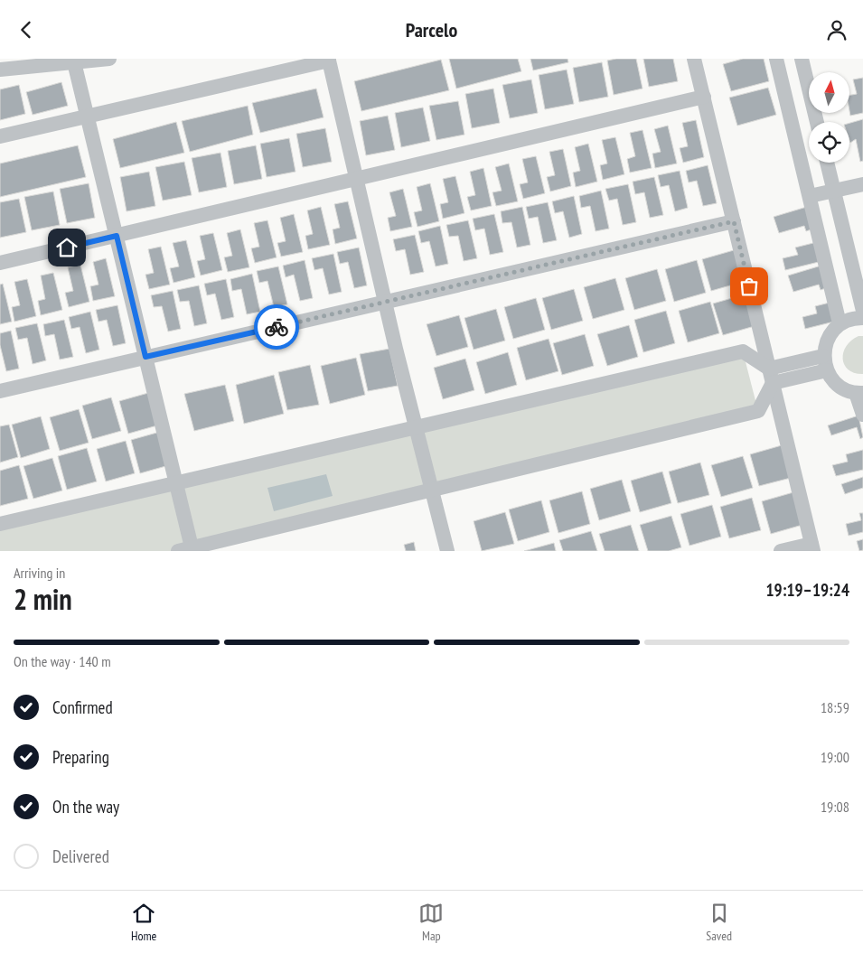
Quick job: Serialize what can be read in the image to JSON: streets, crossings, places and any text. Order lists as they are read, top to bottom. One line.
{"north":"top","page":{"header":"Parcelo","heading":["2 min","Arriving in","19:19–19:24"],"bar":"On the way · 140 m","list":[["Confirmed","18:59"],["Preparing","19:00"],["On the way","19:08"],"Delivered"],"tabs":["Home","Map","Saved"]}}
